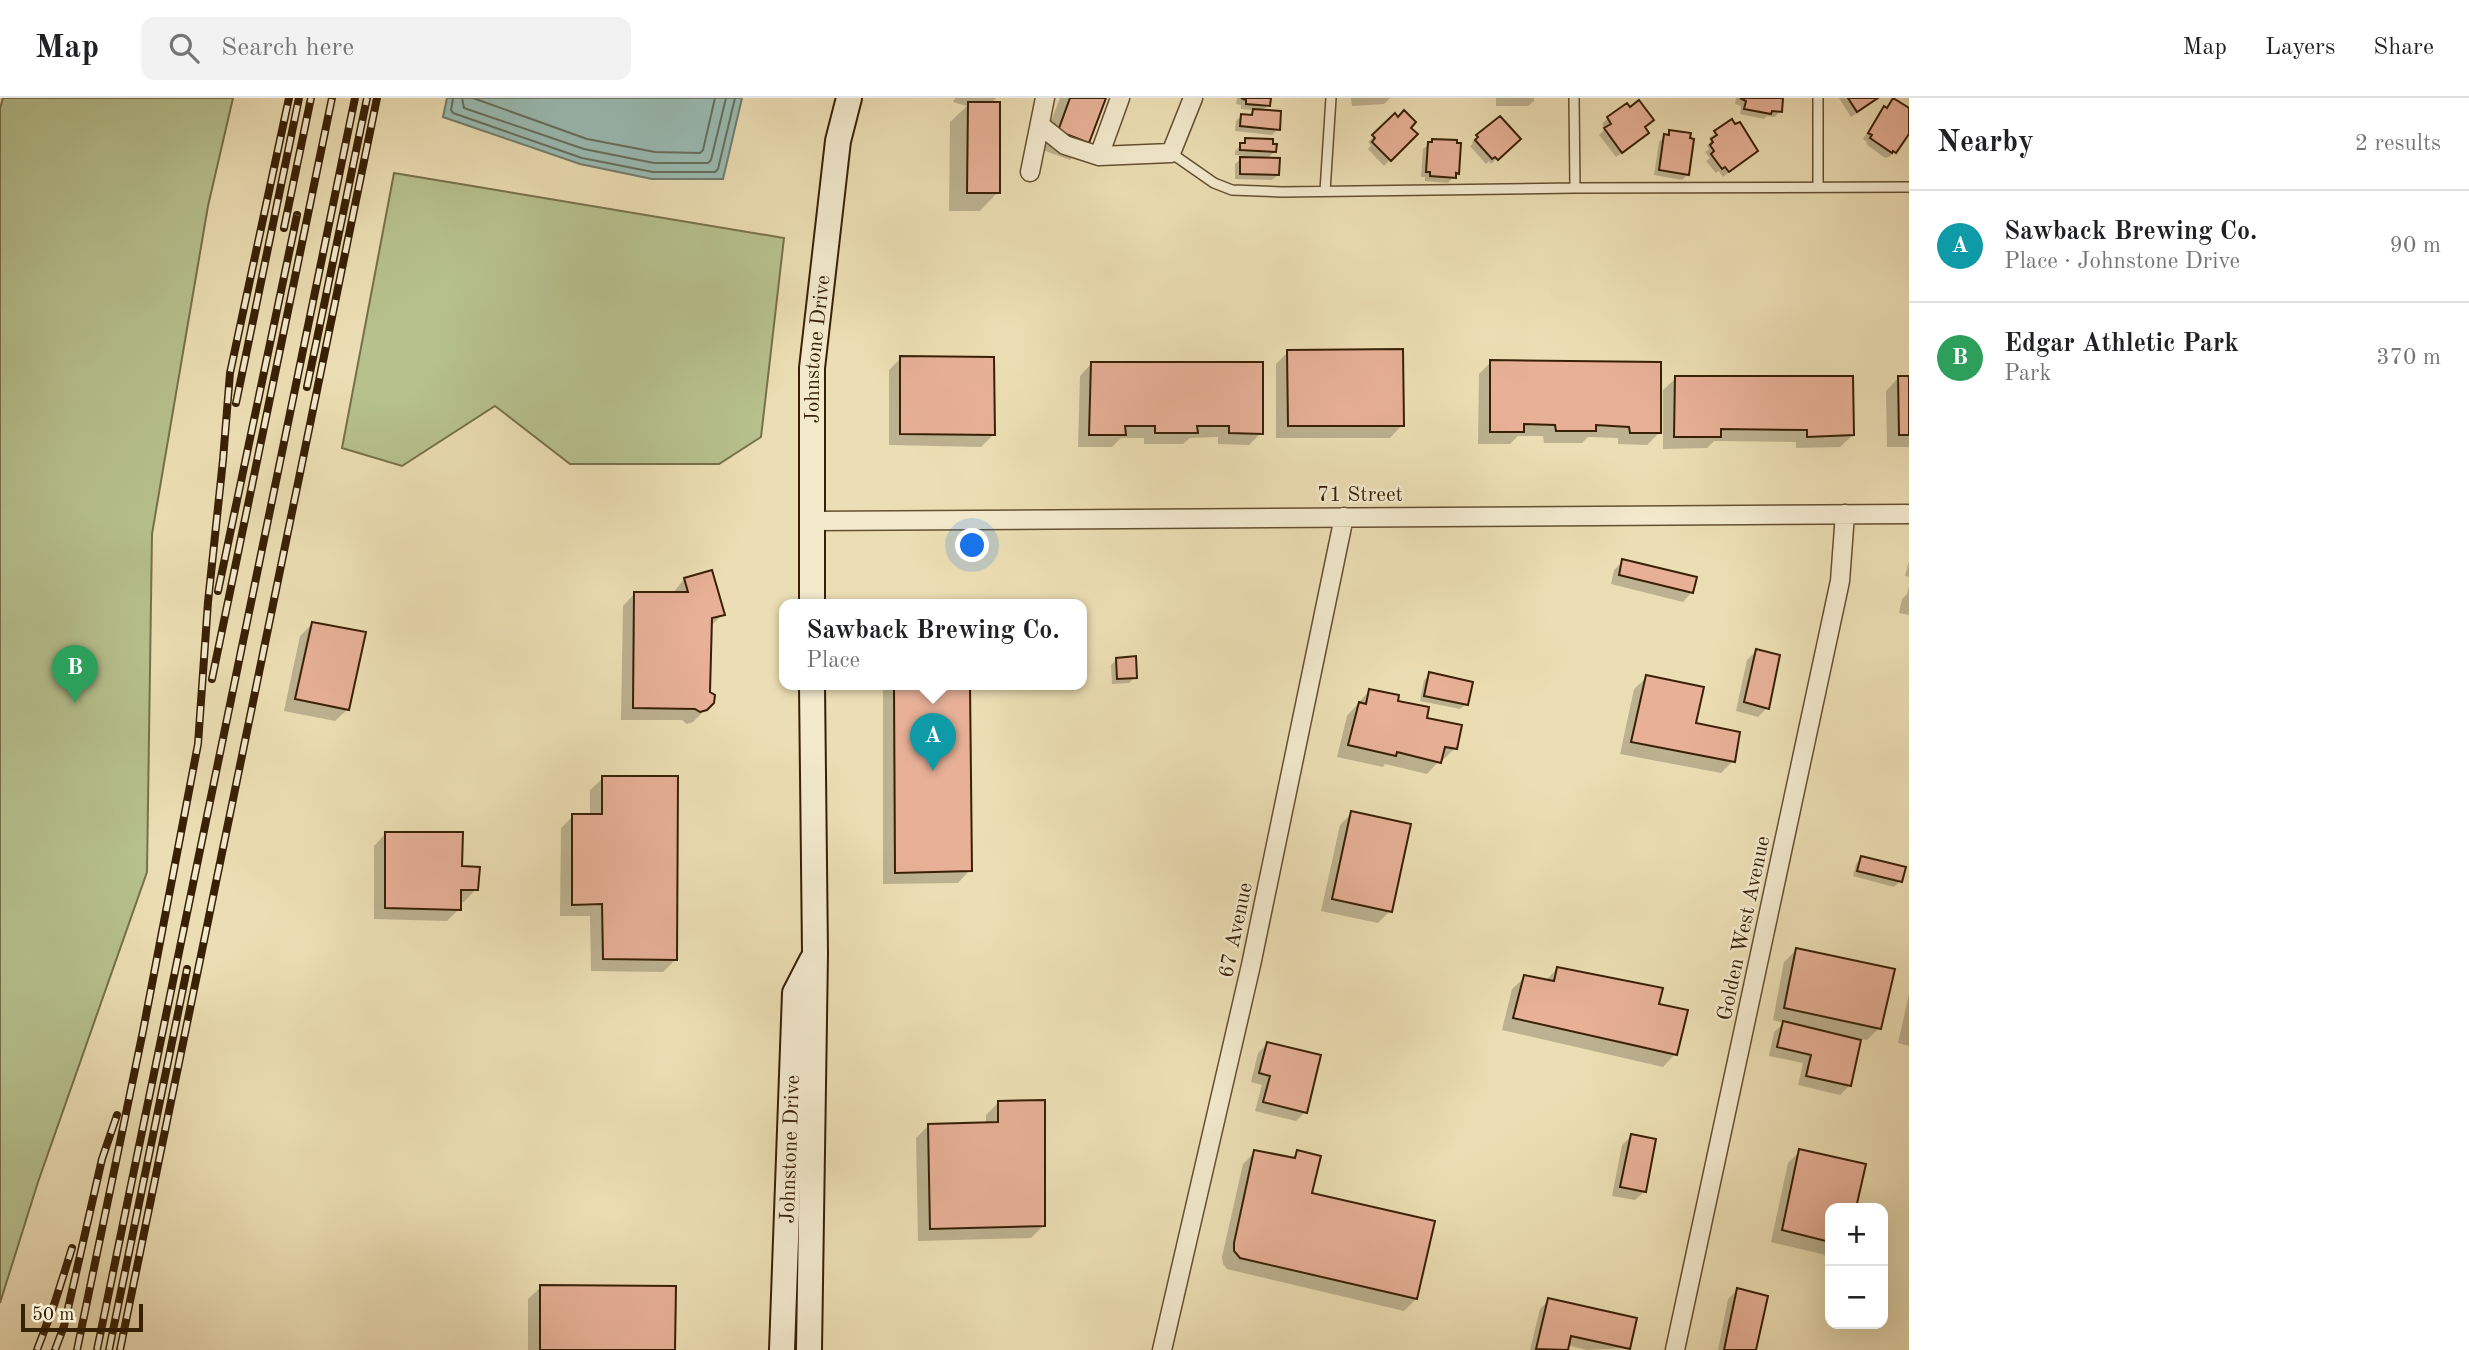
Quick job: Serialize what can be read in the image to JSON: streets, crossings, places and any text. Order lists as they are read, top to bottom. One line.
{"streets":{"main road":["Johnstone Drive"],"street":["71 Street","Golden West Avenue","67 Avenue"]},"crossings":[["Johnstone Drive","71 Street"],["71 Street","Golden West Avenue"],["71 Street","67 Avenue"]],"scale_bar":"50 m","page":{"header":"Map","search":"Search here","nav":["Map","Layers","Share"],"heading":["Nearby","2 results"],"list":[{"mark":"A","name":"Sawback Brewing Co.","note":"Place · Johnstone Drive","value":"90 m"},{"mark":"B","name":"Edgar Athletic Park","note":"Park","value":"370 m"}],"popup":["Sawback Brewing Co.","Place"],"pins":["B","A"],"map_buttons":["+","−"],"scale":"50 m"}}
